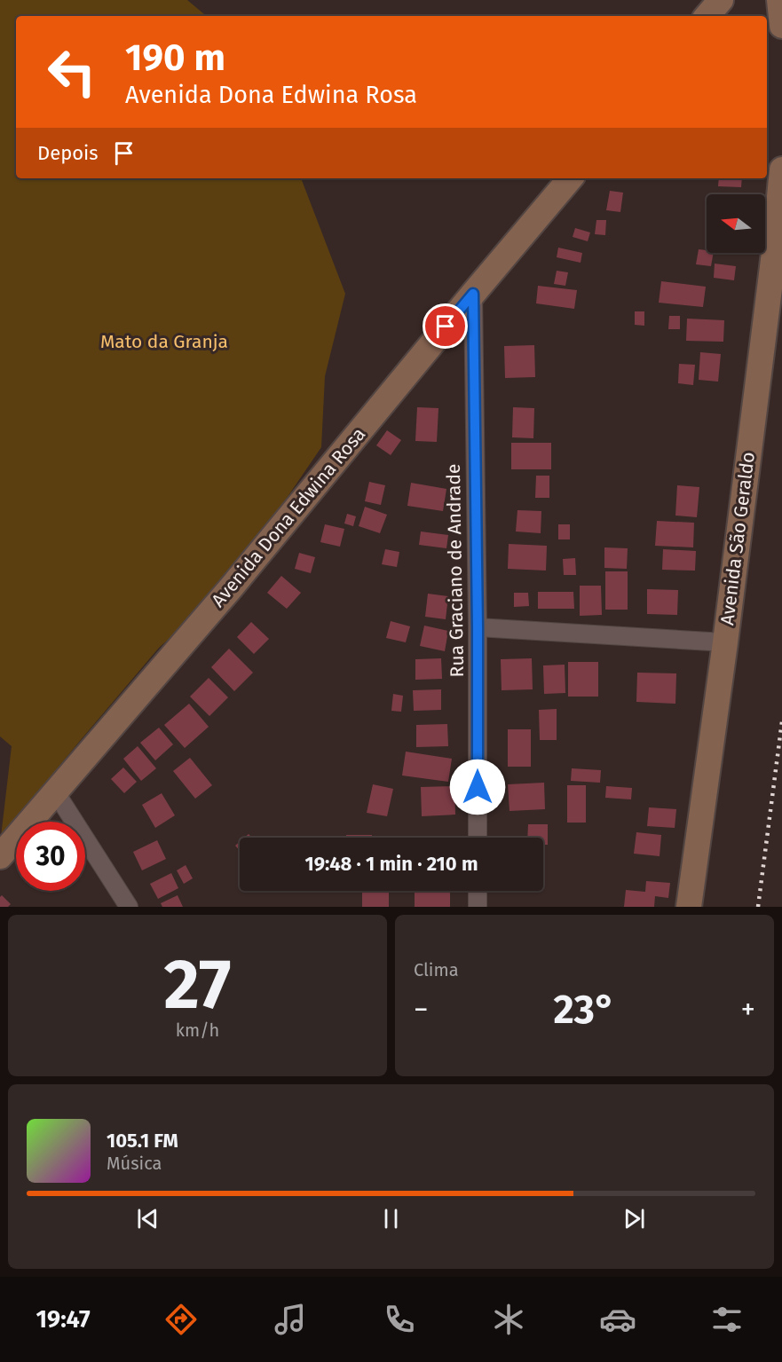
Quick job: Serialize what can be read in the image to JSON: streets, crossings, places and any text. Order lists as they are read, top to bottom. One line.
{"streets":{"street":["Avenida Dona Edwina Rosa","Avenida São Geraldo","Rua Graciano de Andrade"]},"crossings":[["Avenida Dona Edwina Rosa","Rua Graciano de Andrade"]],"parks":["Mato da Granja"],"north":"left","page":{"turn":["190 m","Avenida Dona Edwina Rosa"],"then":"Depois","limit":"30","trip":"19:48 · 1 min · 210 m","tile":[["27","km/h"],"Clima"],"heat":["−","23°","+"],"song":["105.1 FM","Música"],"tabs":"19:47"}}
